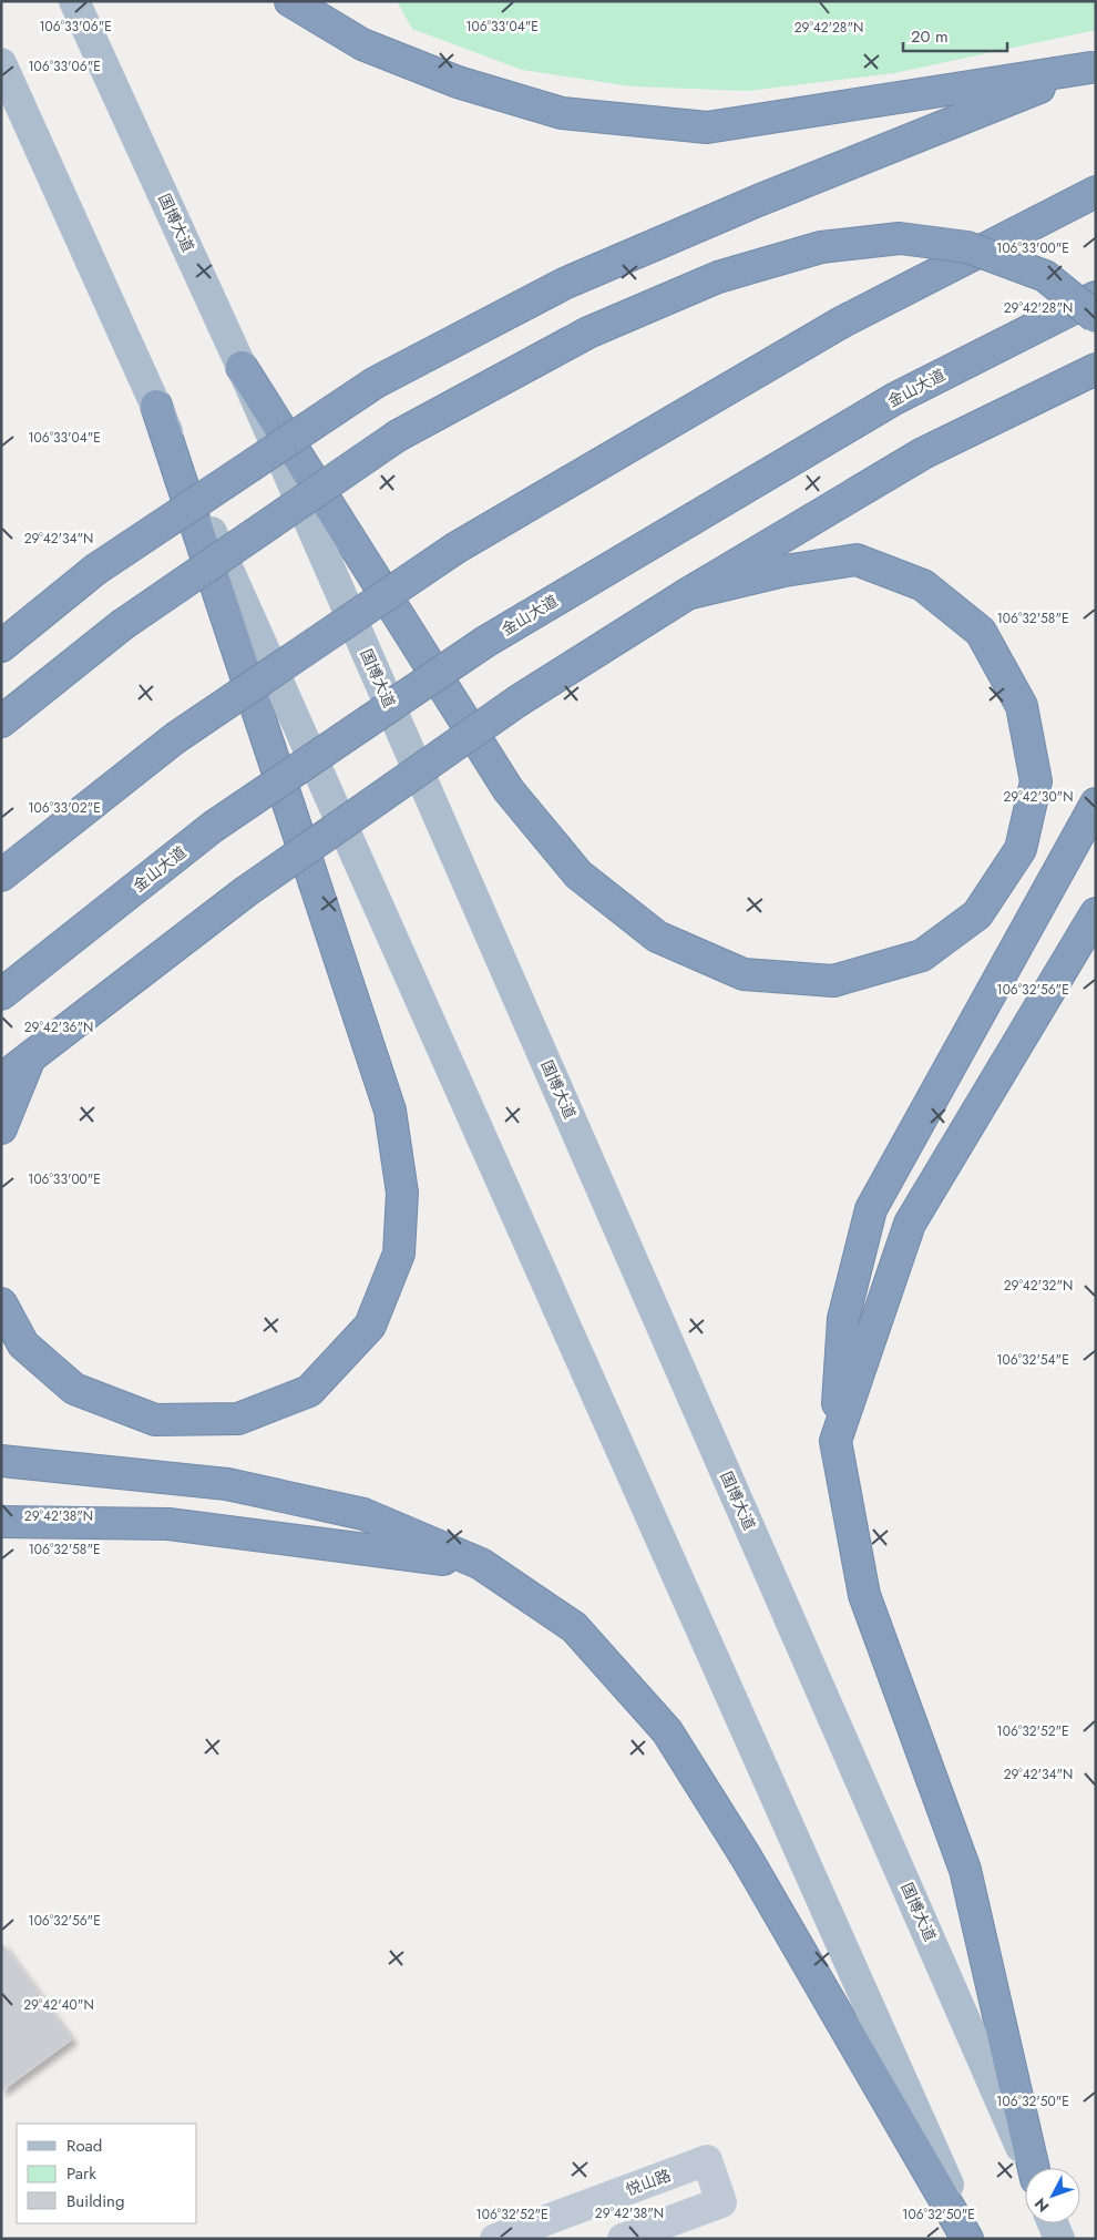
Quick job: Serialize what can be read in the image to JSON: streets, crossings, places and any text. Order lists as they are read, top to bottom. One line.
{"streets":{"highway":["金山大道"],"main road":["国博大道","悦山路"]},"legend":["Road","Park","Building"],"scale_bar":"20 m","north":"bottom left","coordinates":["106°33'06\"E","106°33'04\"E","29°42'28\"N","106°33'00\"E","29°42'34\"N","106°32'58\"E","29°42'30\"N","106°33'02\"E","106°32'56\"E","29°42'36\"N","29°42'32\"N","106°32'54\"E","29°42'38\"N","106°32'52\"E","29°42'40\"N","106°32'50\"E"]}
